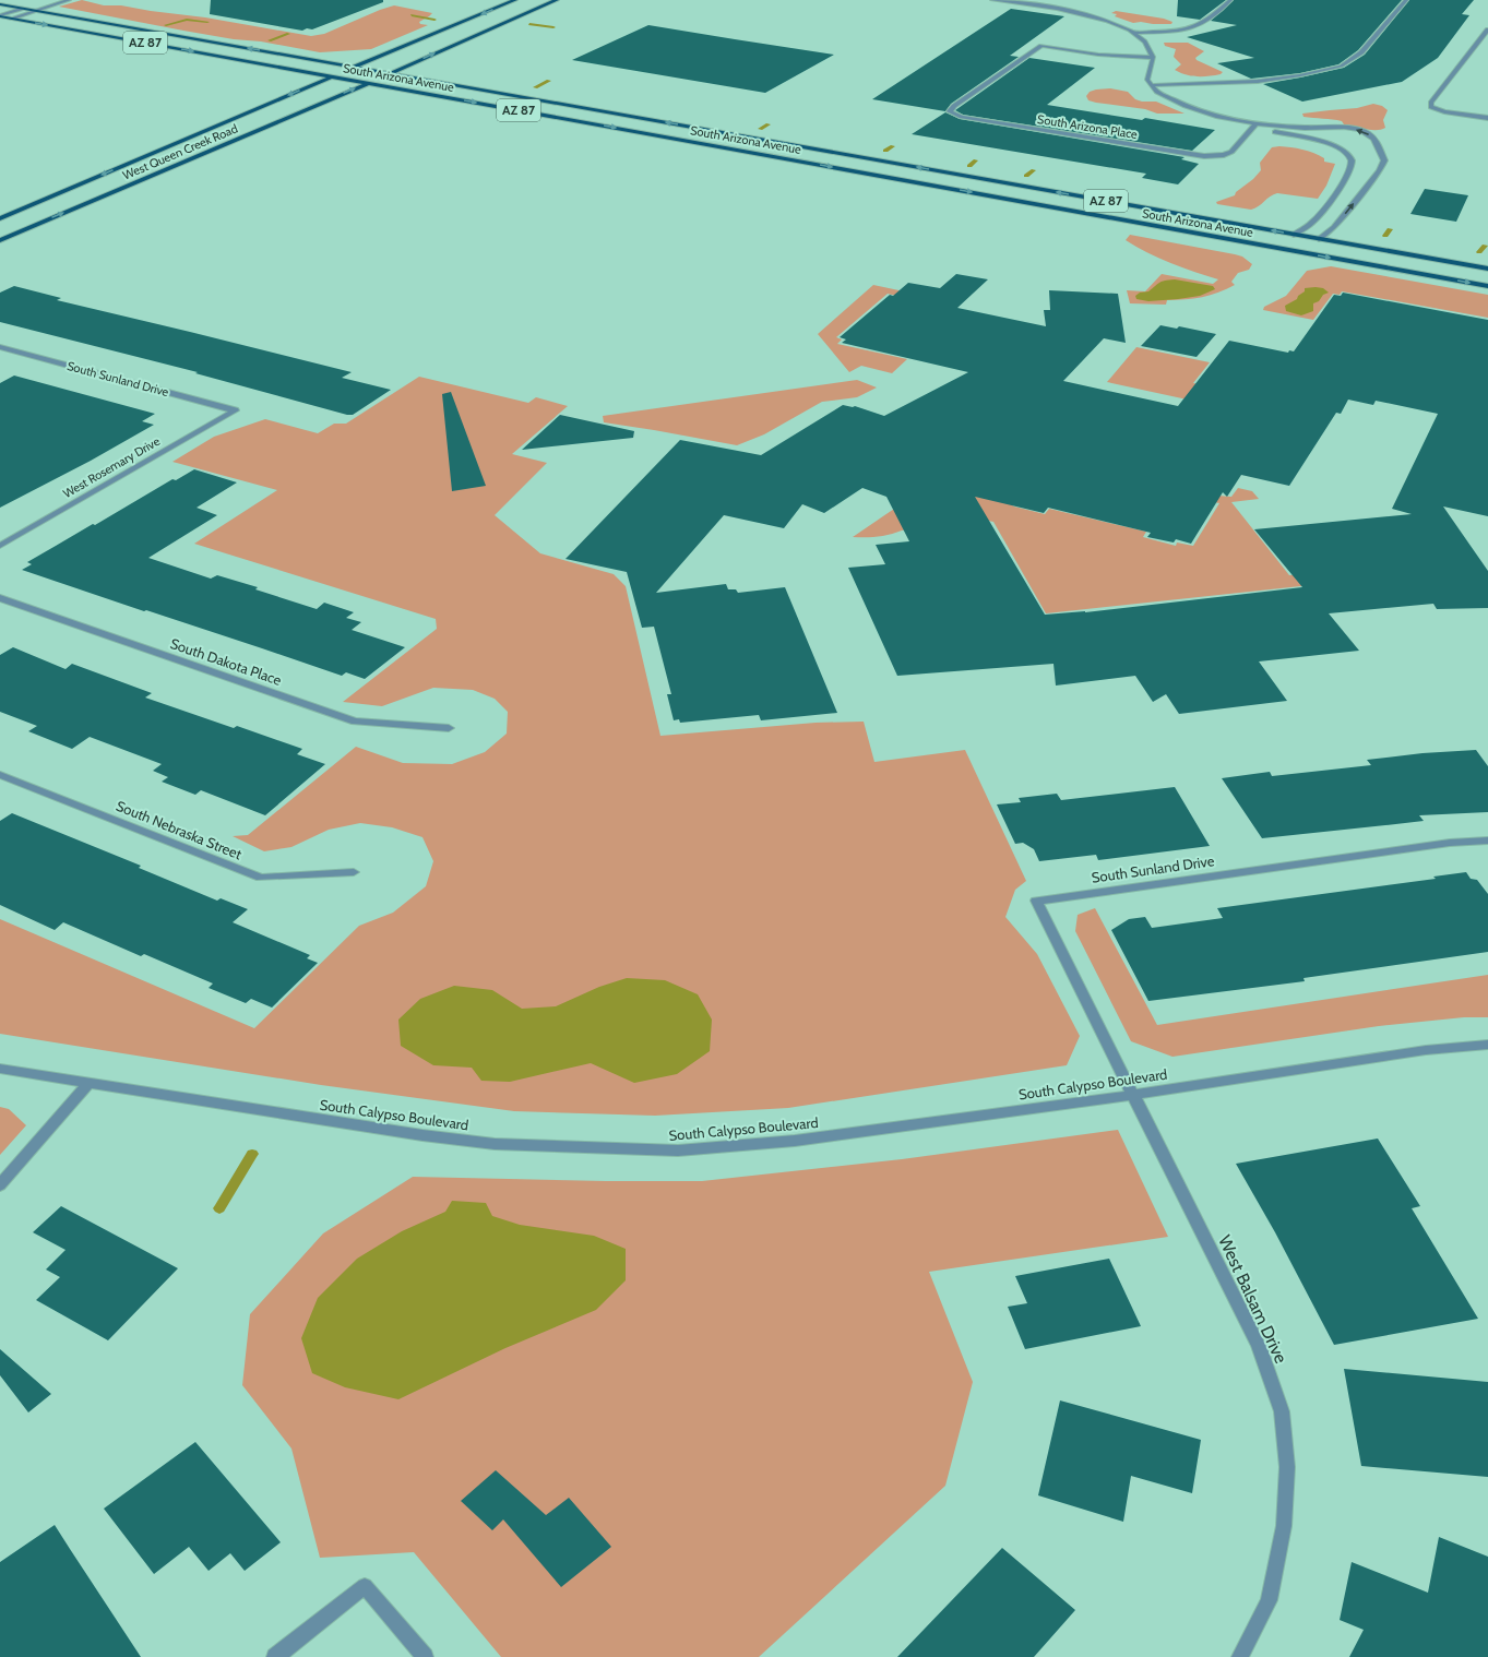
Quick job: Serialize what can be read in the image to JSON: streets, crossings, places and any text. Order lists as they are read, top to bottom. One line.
{"streets":{"main road":["AZ 87","South Arizona Avenue","West Queen Creek Road"],"street":["South Arizona Place","South Sunland Drive","West Rosemary Drive","South Dakota Place","South Nebraska Street","South Calypso Boulevard","West Balsam Drive"]},"crossings":[["South Arizona Avenue","West Queen Creek Road"],["South Sunland Drive","West Rosemary Drive"],["South Sunland Drive","South Calypso Boulevard"],["South Sunland Drive","West Balsam Drive"],["South Calypso Boulevard","West Balsam Drive"]]}
